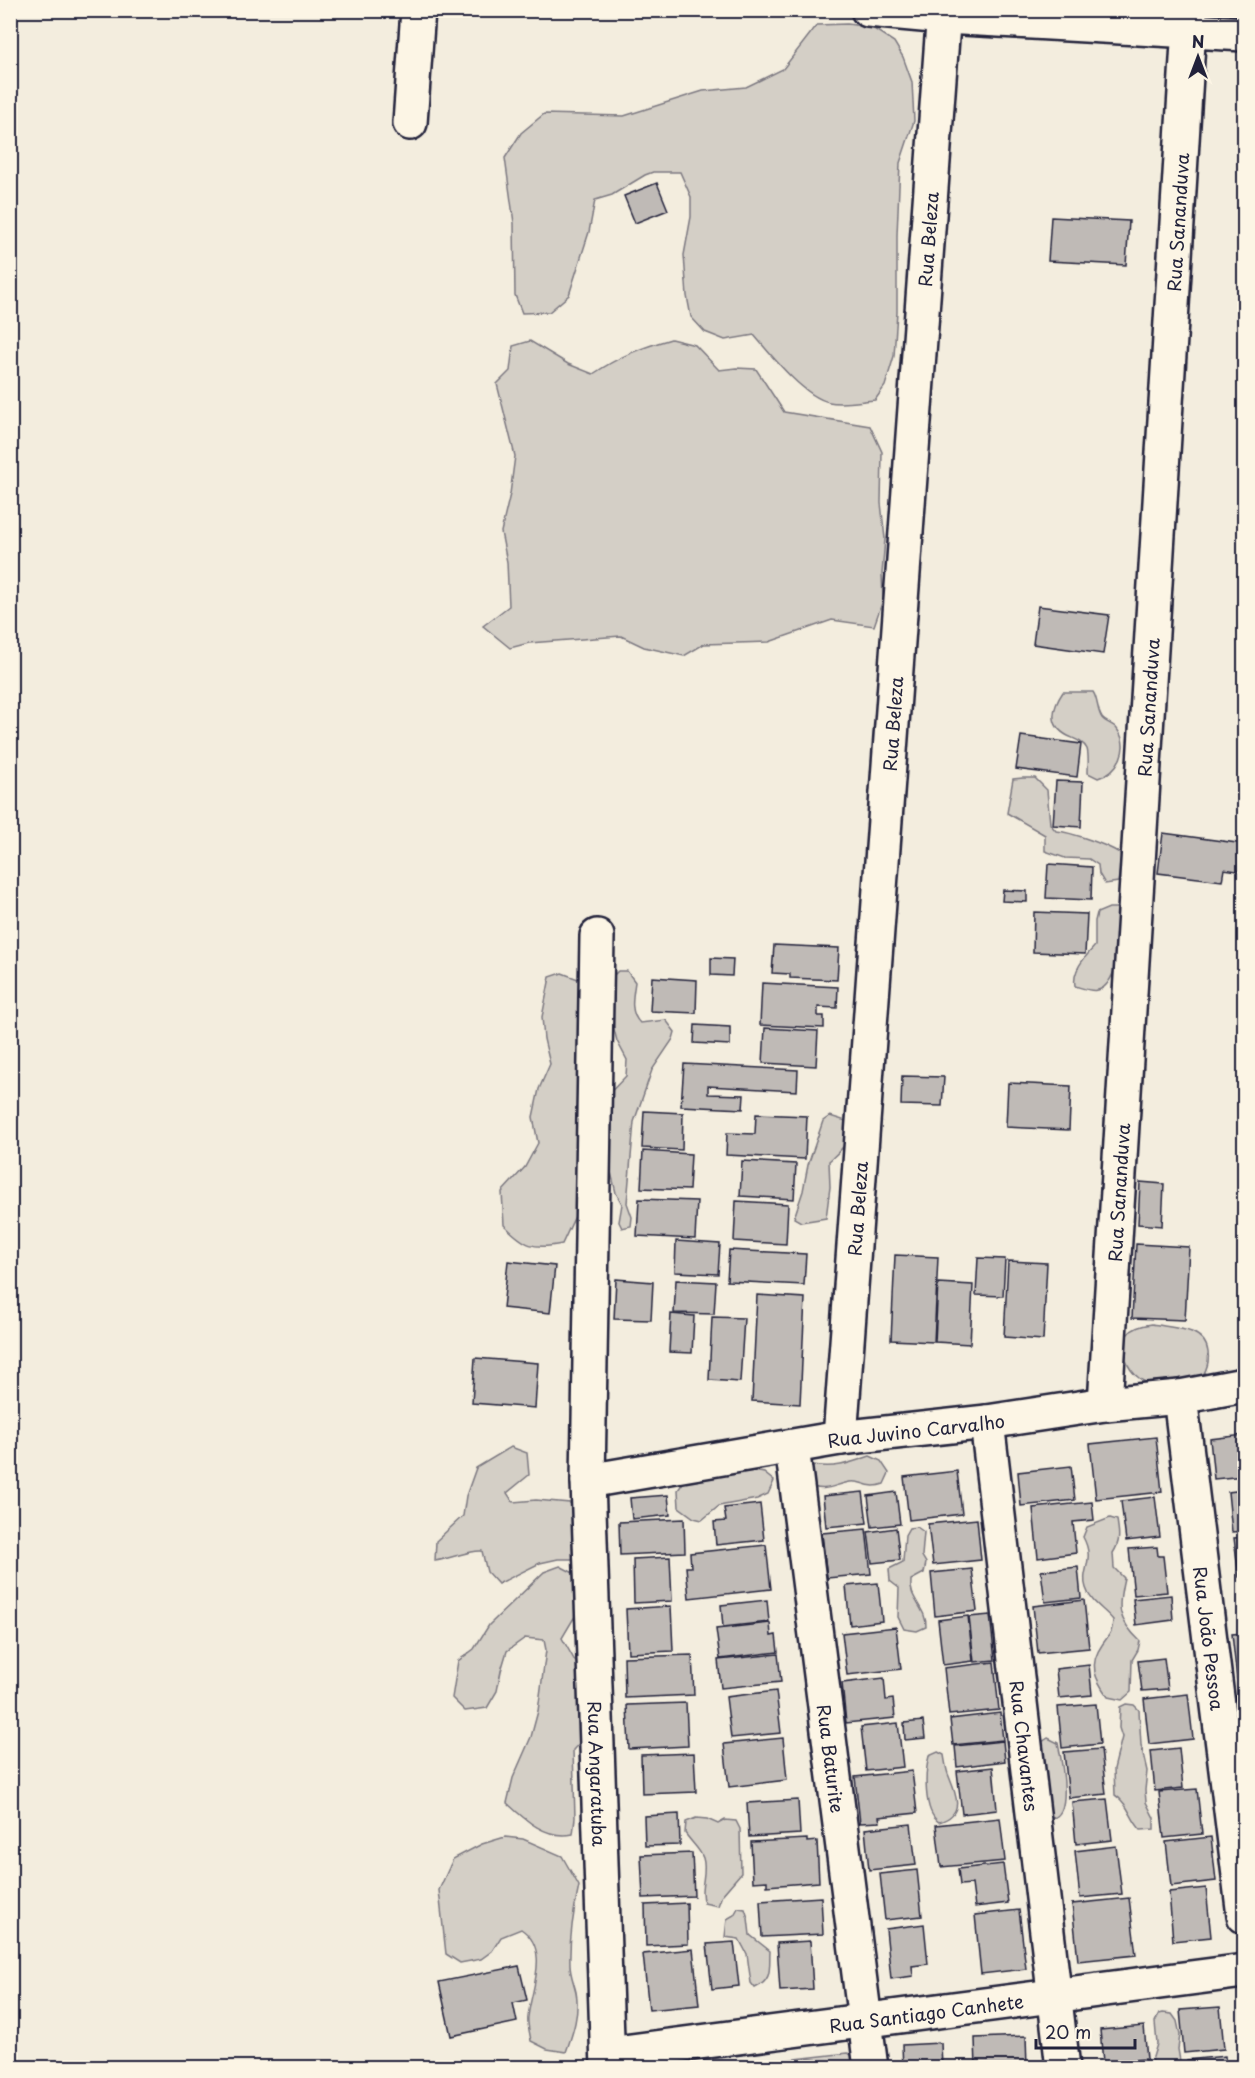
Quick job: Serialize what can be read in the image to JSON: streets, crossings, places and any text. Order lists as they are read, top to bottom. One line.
{"streets":{"street":["Rua Sananduva","Rua Beleza","Rua Juvino Carvalho","Rua João Pessoa","Rua Chavantes","Rua Baturite","Rua Angaratuba","Rua Santiago Canhete"]},"crossings":[["Rua Sananduva","Rua Juvino Carvalho"],["Rua Beleza","Rua Juvino Carvalho"],["Rua Juvino Carvalho","Rua João Pessoa"],["Rua Juvino Carvalho","Rua Chavantes"],["Rua Juvino Carvalho","Rua Baturite"],["Rua Juvino Carvalho","Rua Angaratuba"],["Rua Chavantes","Rua Santiago Canhete"],["Rua Baturite","Rua Santiago Canhete"],["Rua Angaratuba","Rua Santiago Canhete"]],"scale_bar":"20 m","north":"top"}
